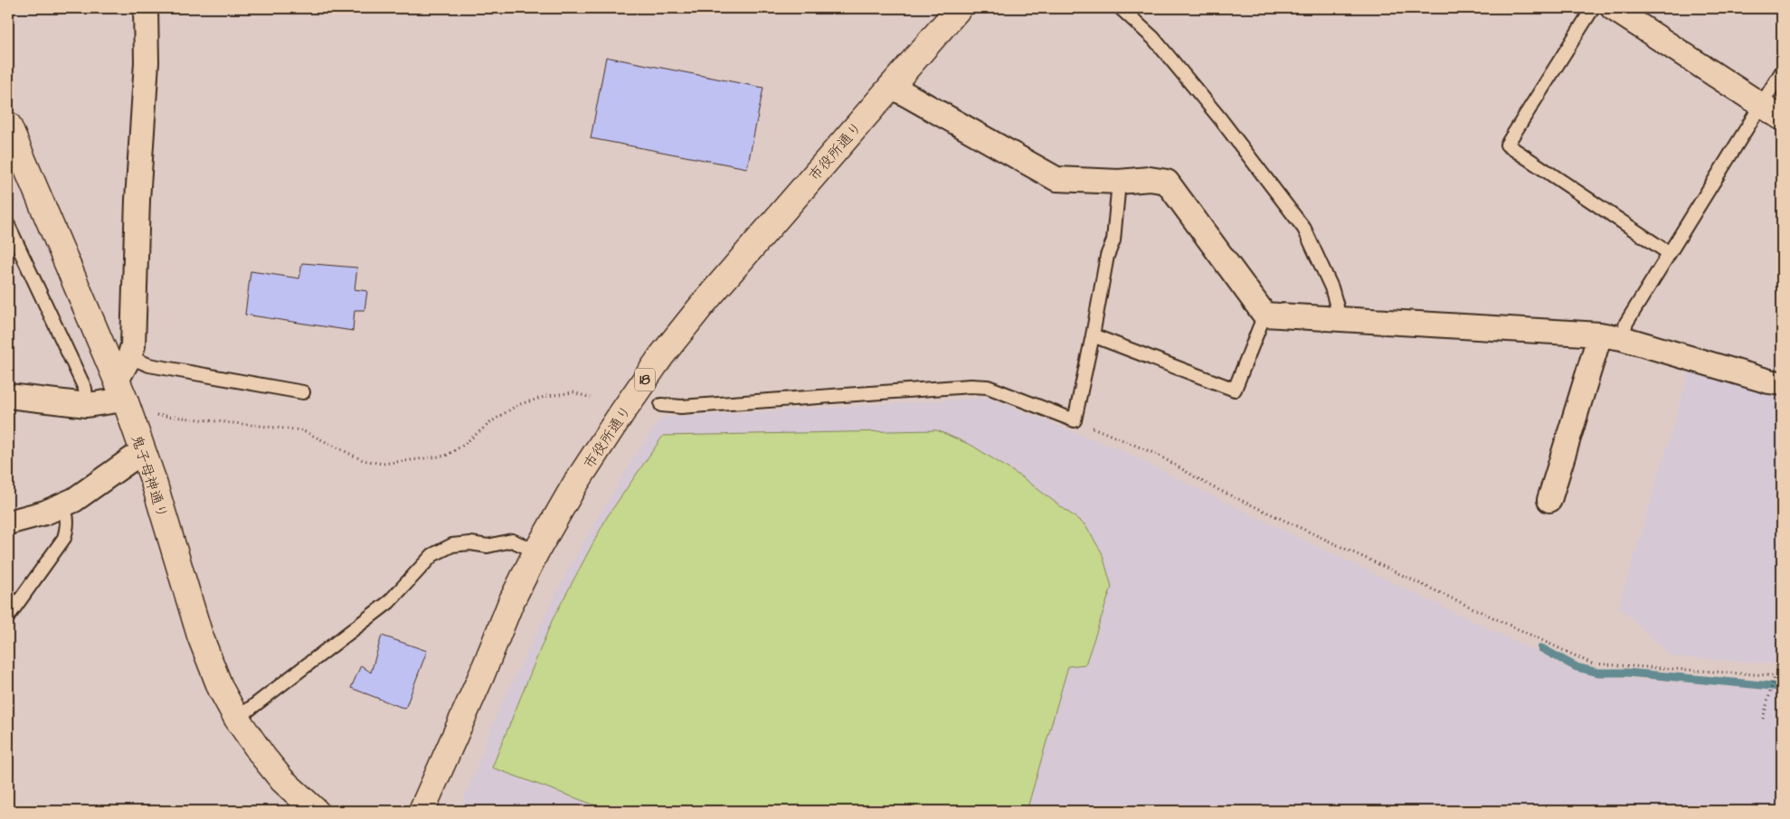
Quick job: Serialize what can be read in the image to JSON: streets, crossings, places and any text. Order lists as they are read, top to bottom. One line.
{"streets":{"main road":["市役所通り","18","鬼子母神通り"]}}
